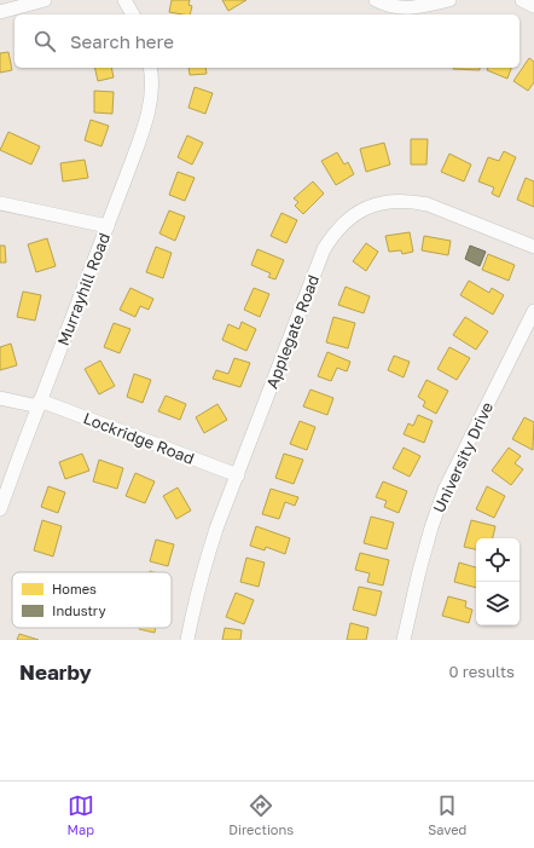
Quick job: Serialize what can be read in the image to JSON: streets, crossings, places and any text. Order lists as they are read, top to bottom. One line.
{"streets":{"street":["Murrayhill Road","Applegate Road","Lockridge Road","University Drive"]},"crossings":[["Murrayhill Road","Lockridge Road"],["Applegate Road","Lockridge Road"]],"legend":["Homes","Industry"],"page":{"search":"Search here","heading":["Nearby","0 results"],"nav":["Map","Directions","Saved"]}}
